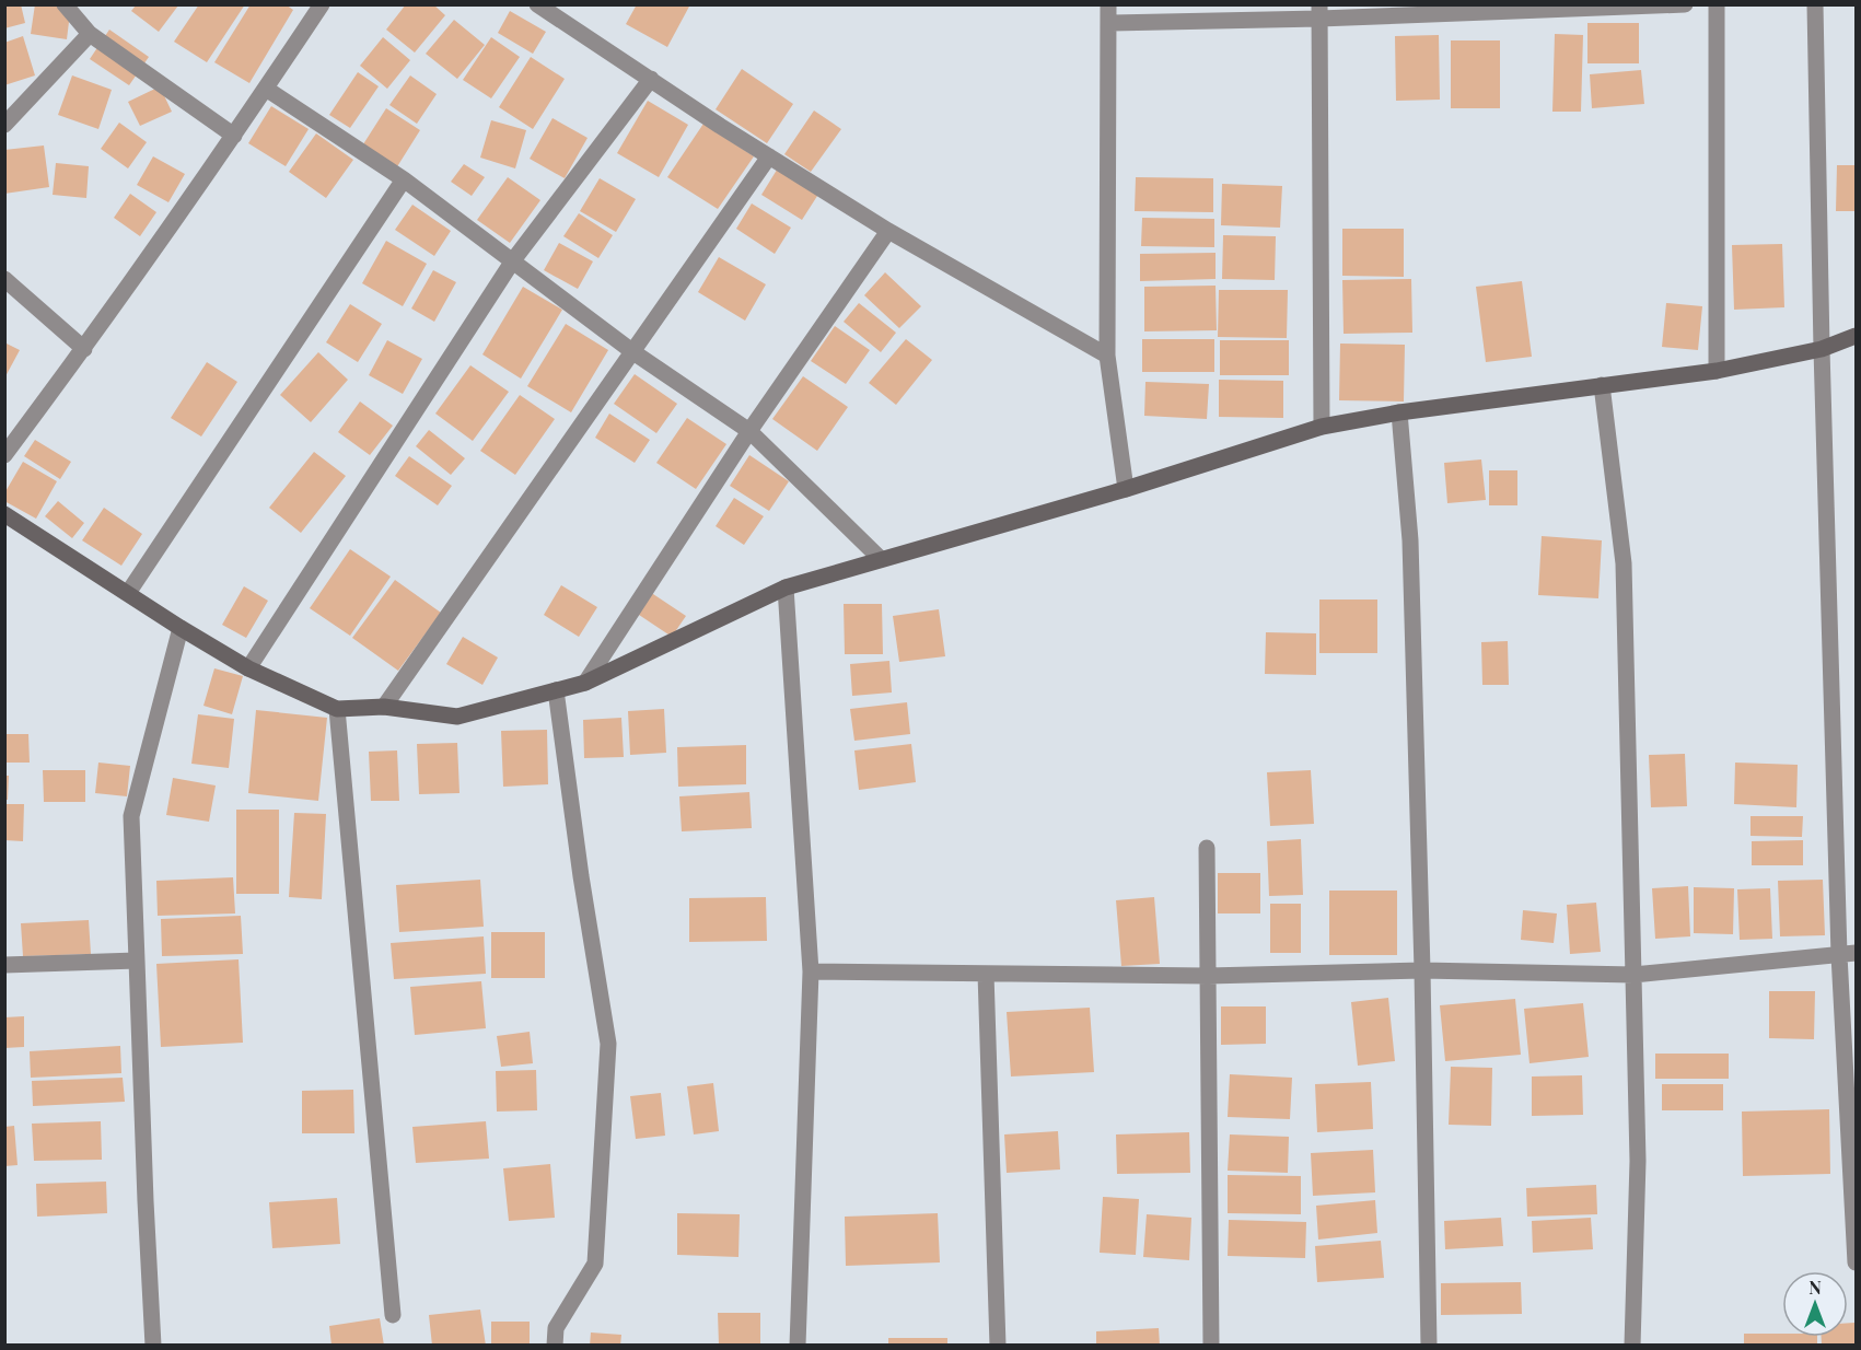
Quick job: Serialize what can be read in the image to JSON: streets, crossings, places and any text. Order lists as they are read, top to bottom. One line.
{"north":"top"}
